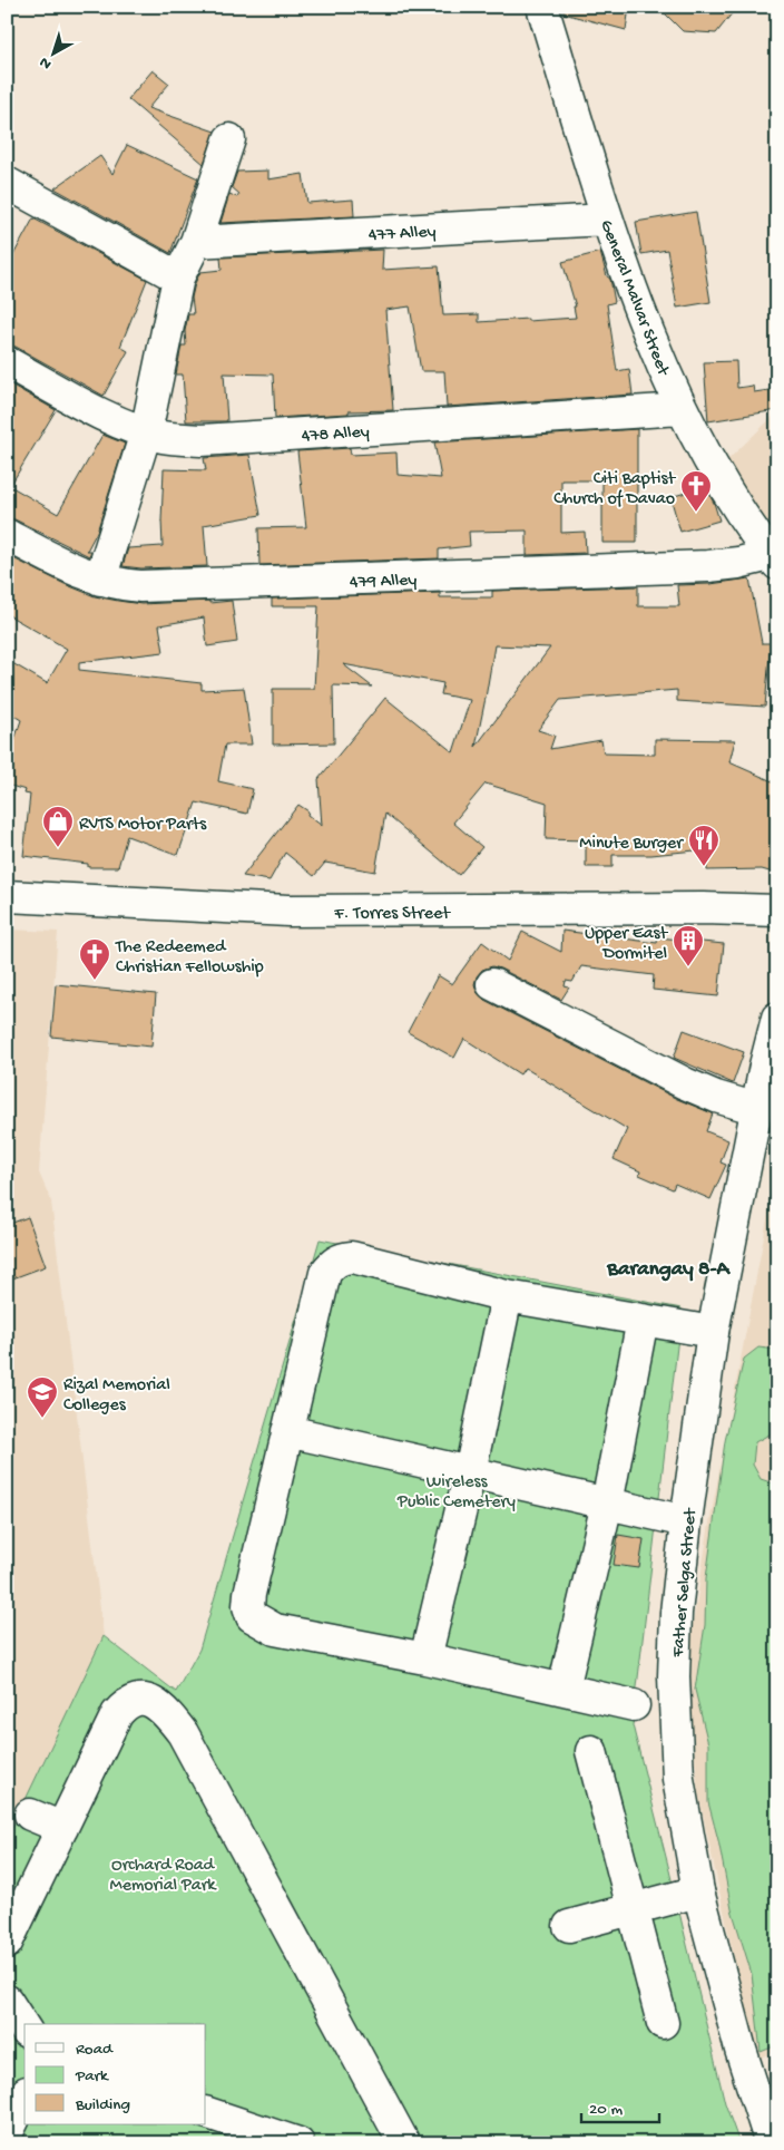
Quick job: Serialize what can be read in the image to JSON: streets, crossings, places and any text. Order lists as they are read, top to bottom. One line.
{"streets":{"main road":["477 Alley","General Malvar Street","478 Alley","479 Alley","F. Torres Street","Father Selga Street"]},"crossings":[["477 Alley","General Malvar Street"],["General Malvar Street","478 Alley"],["General Malvar Street","479 Alley"]],"districts":["Barangay 8-A"],"parks":["Wireless Public Cemetery","Orchard Road Memorial Park"],"places":{"church":["Citi Baptist Church of Davao","The Redeemed Christian Fellowship"],"shop":["RVTS Motor Parts"],"restaurant":["Minute Burger"],"building":["Upper East Dormitel"],"school or university":["Rizal Memorial Colleges"]},"legend":["Road","Park","Building"],"scale_bar":"20 m","north":"bottom left"}
